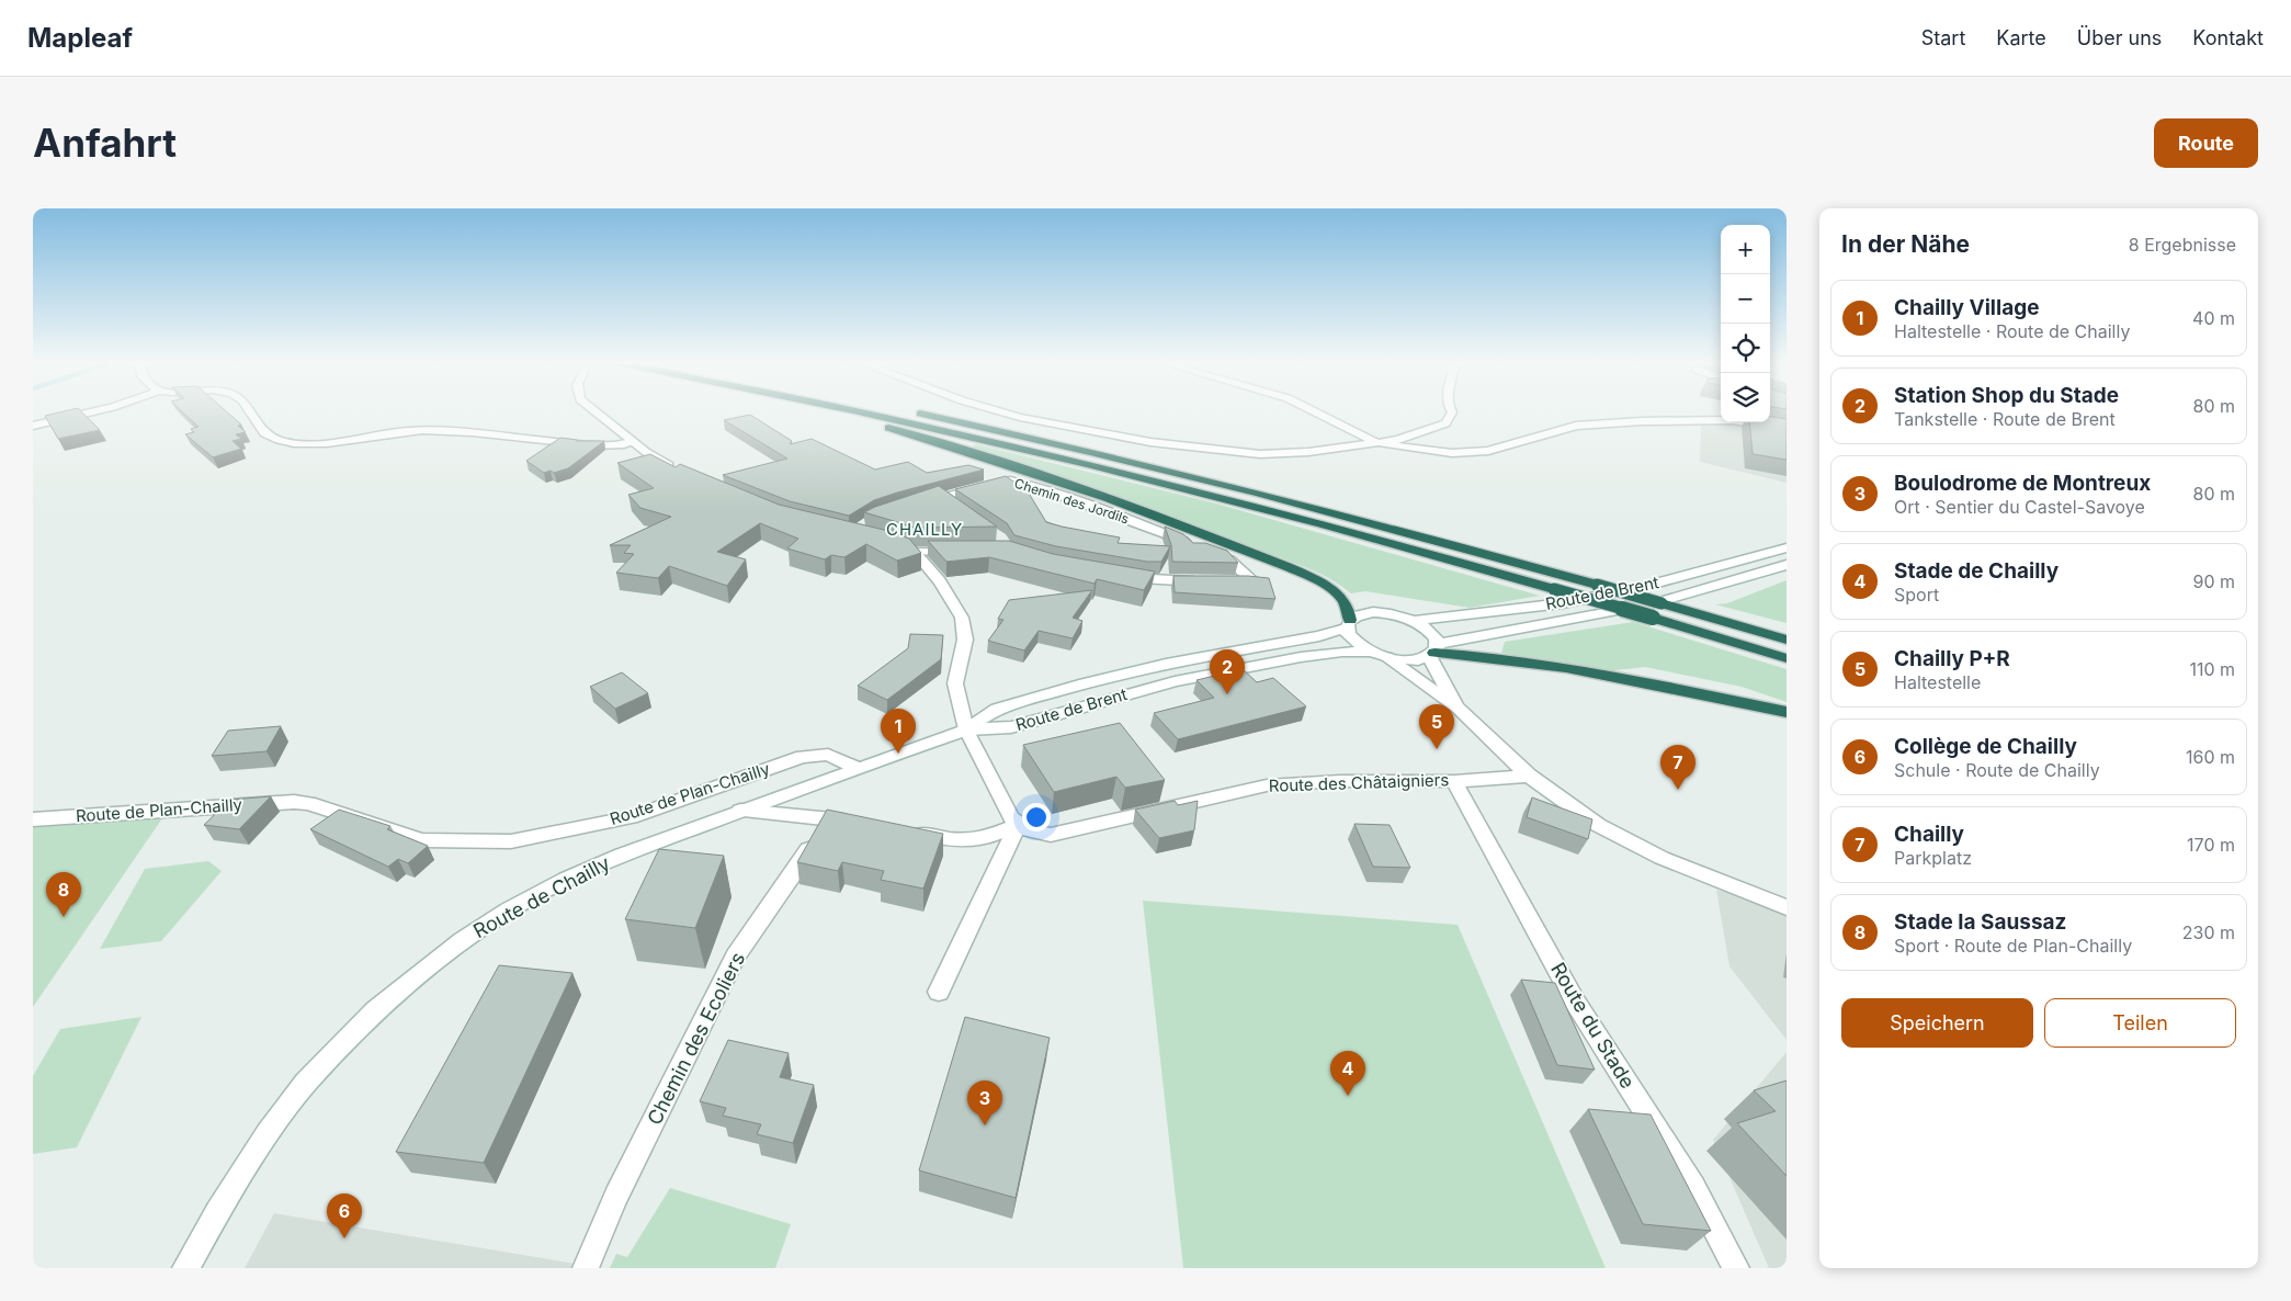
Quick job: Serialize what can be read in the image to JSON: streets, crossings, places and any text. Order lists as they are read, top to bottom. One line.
{"streets":{"street":["Chemin des Jordils","Route de Brent","Route des Châtaigniers","Route de Plan-Chailly","Route de Chailly","Route du Stade","Chemin des Ecoliers"]},"crossings":[["Route de Brent","Route de Chailly"],["Route des Châtaigniers","Route du Stade"],["Route de Plan-Chailly","Route de Chailly"]],"districts":["CHAILLY"],"page":{"header":"Mapleaf","nav":["Start","Karte","Über uns","Kontakt"],"buttons":["Route",["Speichern","Teilen"]],"title":"Anfahrt","heading":["In der Nähe","8 Ergebnisse"],"map_buttons":["+","−"],"list":[{"mark":"1","name":"Chailly Village","note":"Haltestelle · Route de Chailly","value":"40 m"},{"mark":"2","name":"Station Shop du Stade","note":"Tankstelle · Route de Brent","value":"80 m"},{"mark":"3","name":"Boulodrome de Montreux","note":"Ort · Sentier du Castel-Savoye","value":"80 m"},{"mark":"4","name":"Stade de Chailly","note":"Sport","value":"90 m"},{"mark":"5","name":"Chailly P+R","note":"Haltestelle","value":"110 m"},{"mark":"6","name":"Collège de Chailly","note":"Schule · Route de Chailly","value":"160 m"},{"mark":"7","name":"Chailly","note":"Parkplatz","value":"170 m"},{"mark":"8","name":"Stade la Saussaz","note":"Sport · Route de Plan-Chailly","value":"230 m"}],"pins":["2","5","1","7","8","4","3","6"]}}
